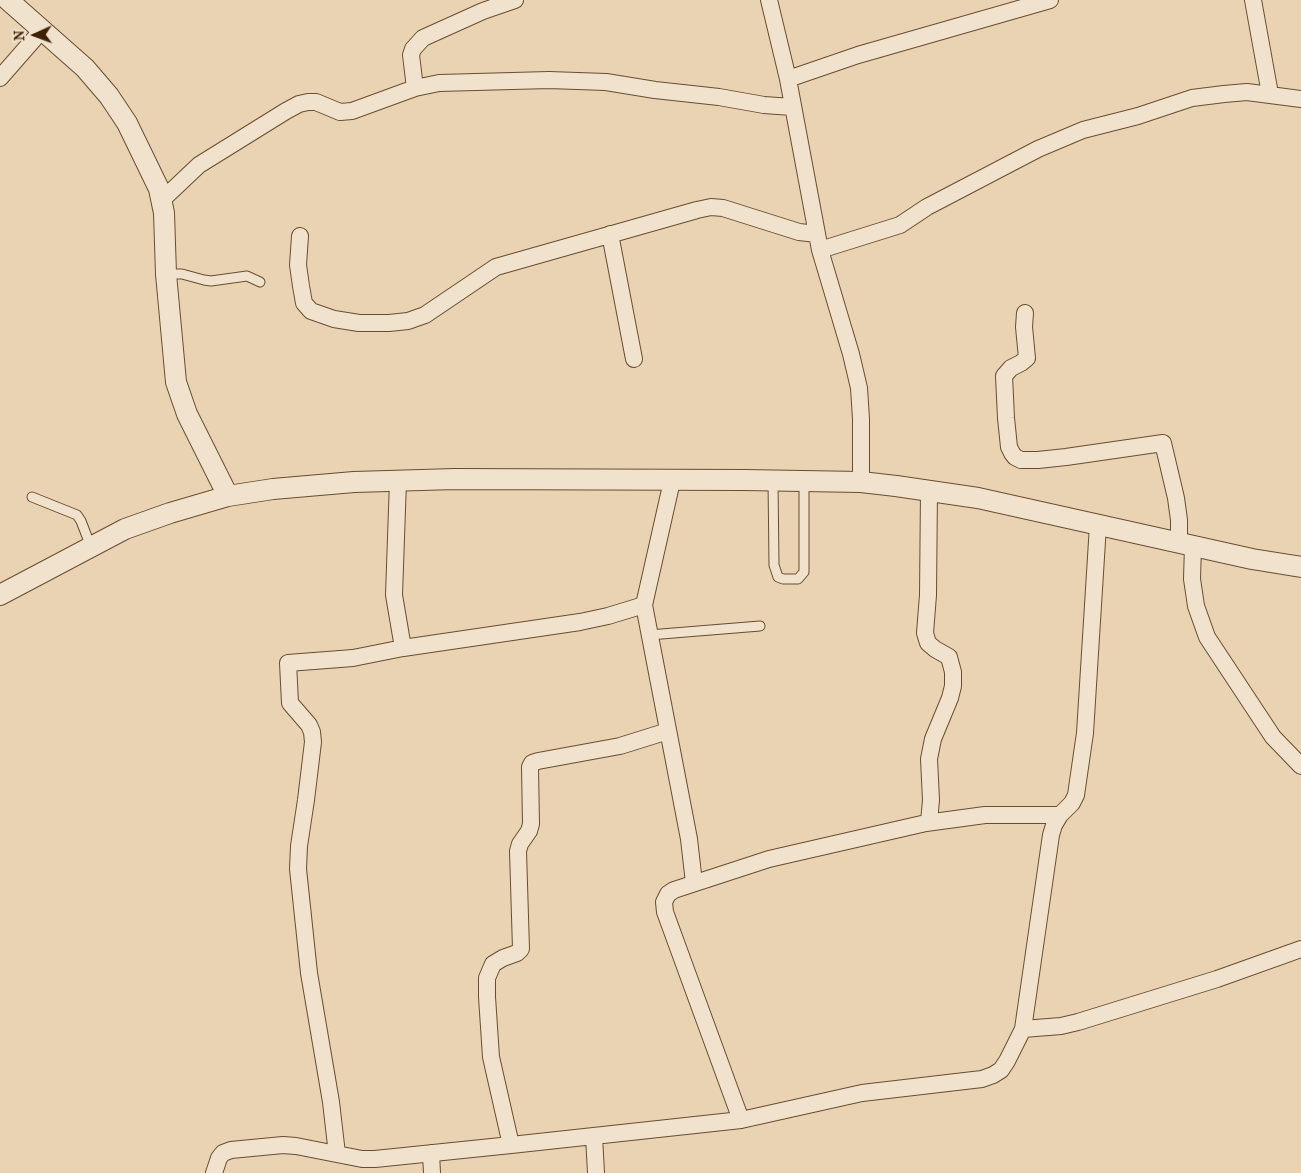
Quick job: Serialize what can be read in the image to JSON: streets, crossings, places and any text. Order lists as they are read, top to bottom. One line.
{"north":"left"}
